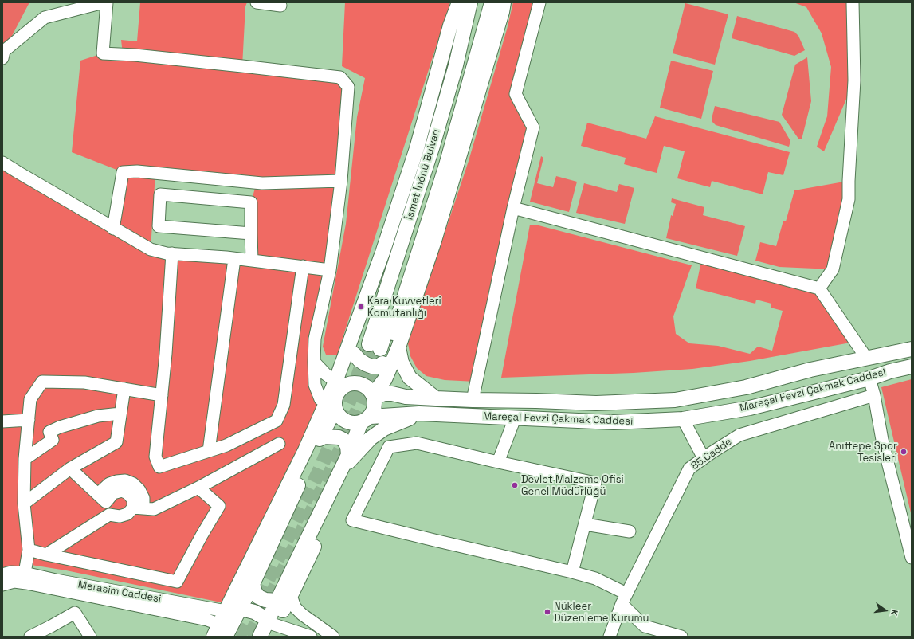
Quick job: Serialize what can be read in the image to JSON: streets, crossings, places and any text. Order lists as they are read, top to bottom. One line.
{"streets":{"main road":["İsmet İnönü Bulvarı","Mareşal Fevzi Çakmak Caddesi"],"street":["85.Cadde","Merasim Caddesi"]},"places":["Kara Kuvvetleri Komutanlığı","Anıttepe Spor Tesisleri","Devlet Malzeme Ofisi Genel Müdürlüğü","Nükleer Düzenleme Kurumu"],"north":"right"}
